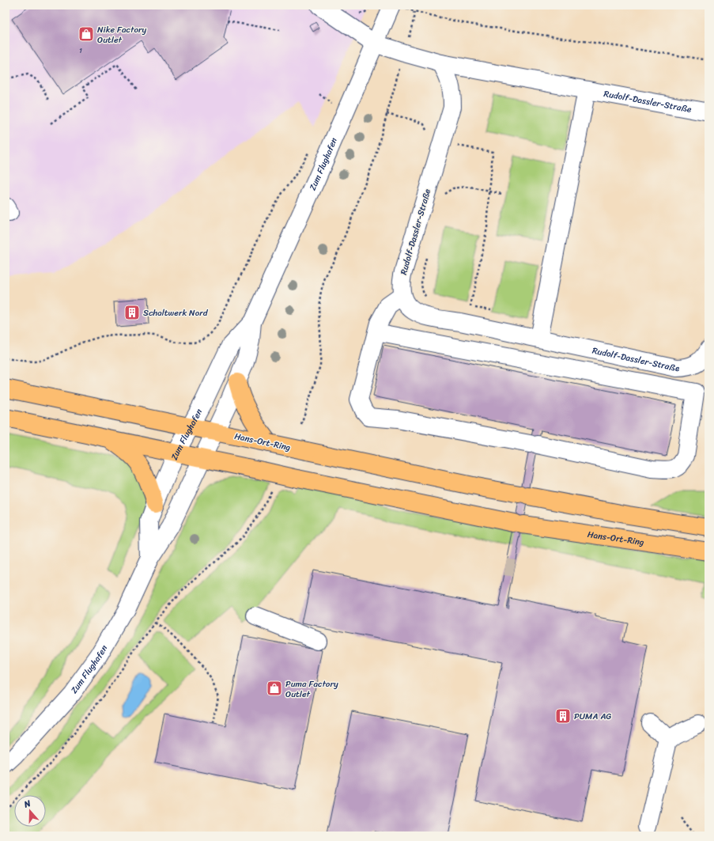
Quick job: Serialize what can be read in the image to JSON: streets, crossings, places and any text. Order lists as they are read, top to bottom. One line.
{"streets":{"main road":["Hans-Ort-Ring"],"street":["Rudolf-Dassler-Straße","Zum Flughafen"]},"crossings":[["Rudolf-Dassler-Straße","Zum Flughafen"],["Zum Flughafen","Hans-Ort-Ring"]],"places":{"shop":["Nike Factory Outlet","Puma Factory Outlet"],"building":["Schaltwerk Nord","PUMA AG"]},"house_numbers":["1"],"north":"top"}
